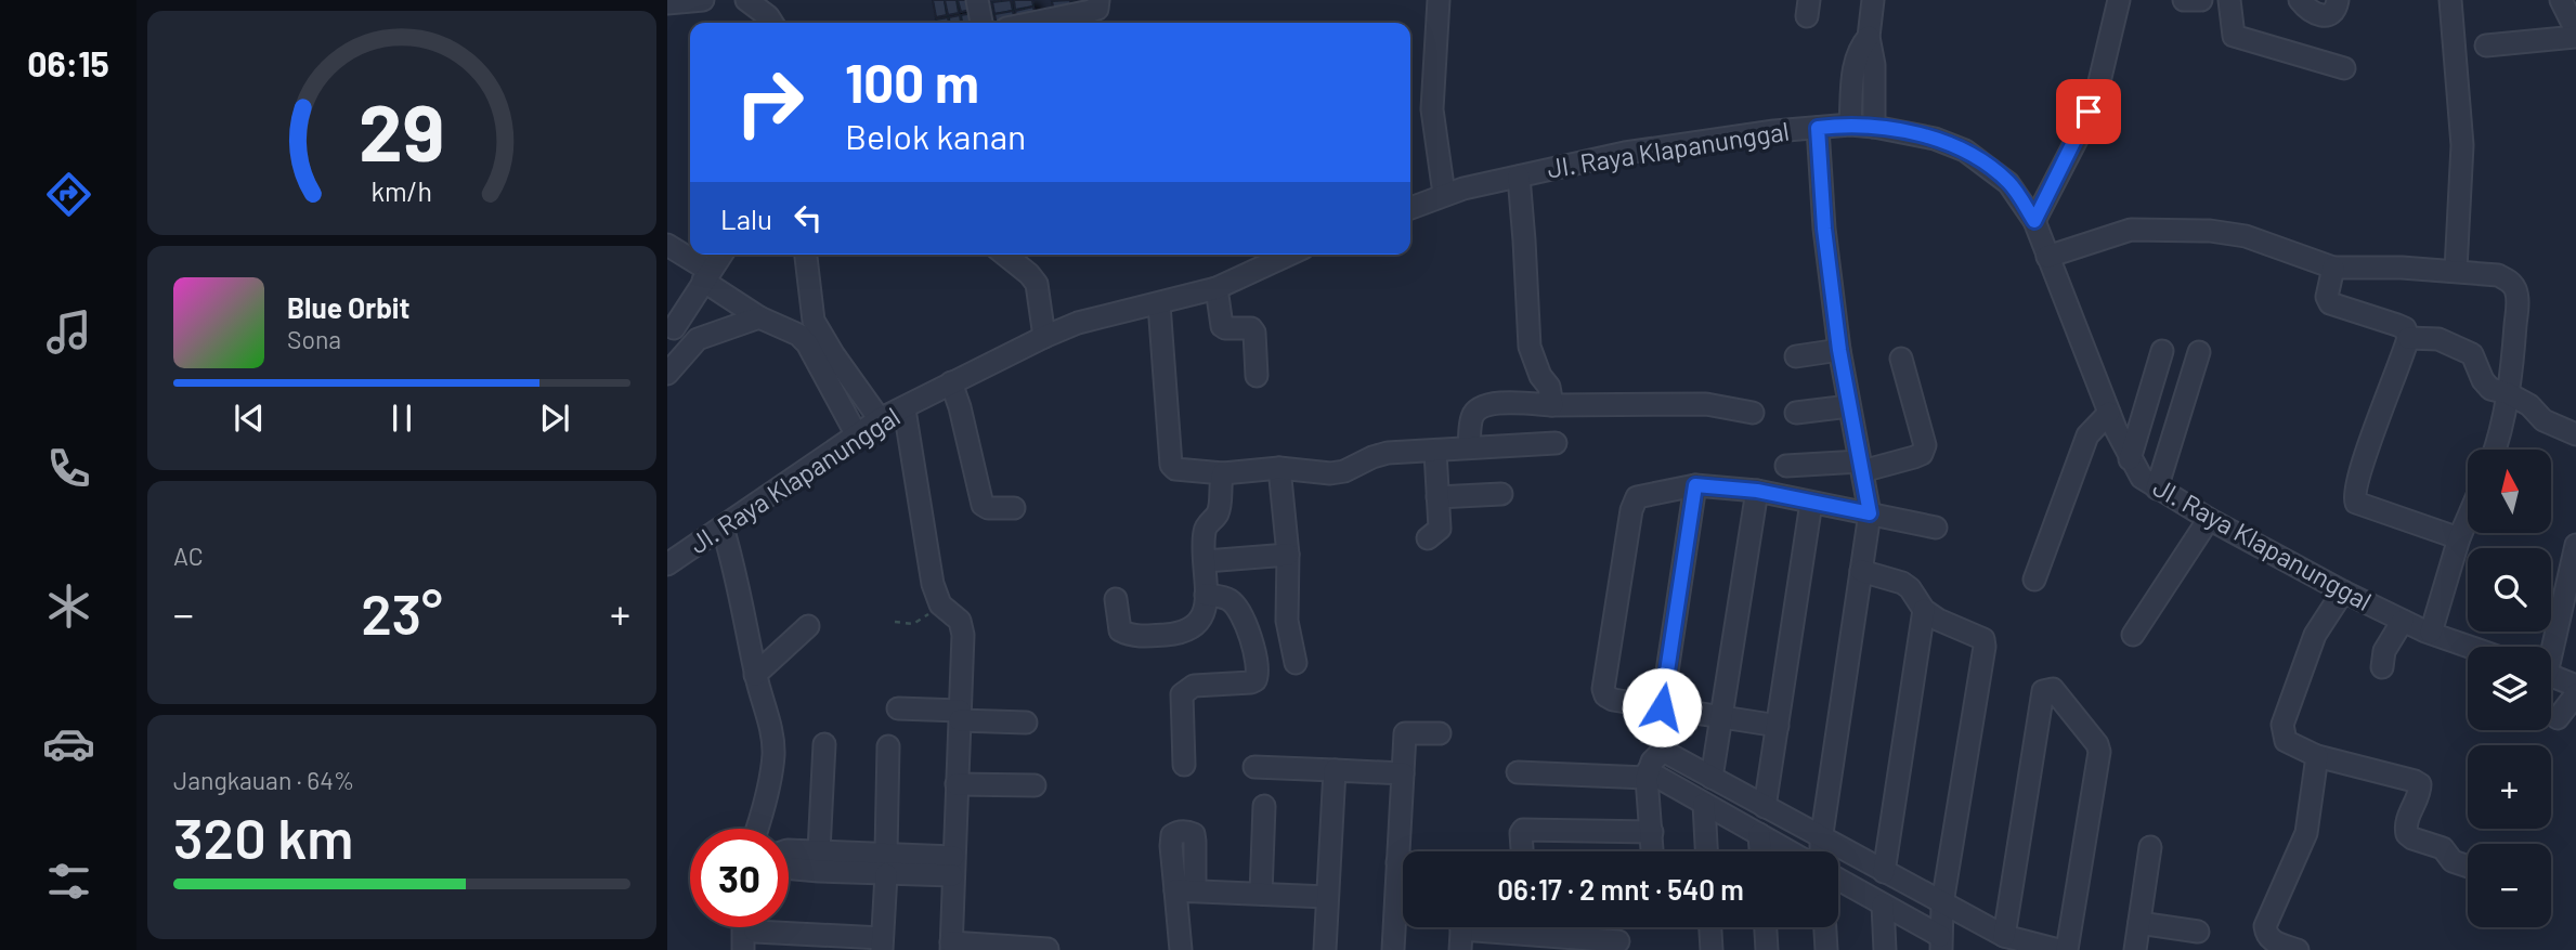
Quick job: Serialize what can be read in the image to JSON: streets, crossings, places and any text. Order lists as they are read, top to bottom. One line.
{"streets":{"street":["Jl. Raya Klapanunggal"]},"north":"top","page":{"tabs":"06:15","turn":["100 m","Belok kanan"],"then":"Lalu","song":["Blue Orbit","Sona"],"map_buttons":["+","−"],"tile":["AC",["Jangkauan · 64%","320 km"]],"heat":["−","23°","+"],"limit":"30","trip":"06:17 · 2 mnt · 540 m","gauge":["29","km/h"]}}
